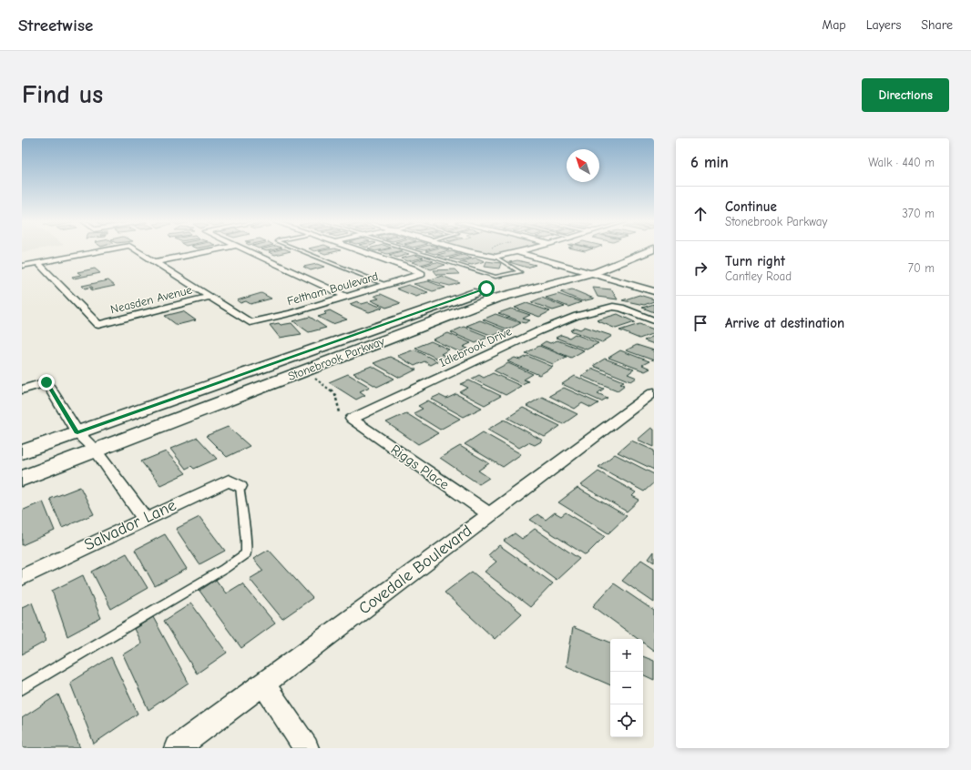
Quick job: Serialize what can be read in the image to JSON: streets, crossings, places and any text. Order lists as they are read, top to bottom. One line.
{"streets":{"main road":["Stonebrook Parkway"],"street":["Feltham Boulevard","Neasden Avenue","Idlebrook Drive","Riggs Place","Salvador Lane","Covedale Boulevard"]},"crossings":[["Feltham Boulevard","Neasden Avenue"],["Idlebrook Drive","Riggs Place"],["Riggs Place","Covedale Boulevard"]],"north":"top left","page":{"header":"Streetwise","nav":["Map","Layers","Share"],"buttons":"Directions","title":"Find us","heading":["6 min","Walk · 440 m"],"list":[["Continue","Stonebrook Parkway","370 m"],["Turn right","Cantley Road","70 m"],"Arrive at destination"],"map_buttons":["+","−"]}}
